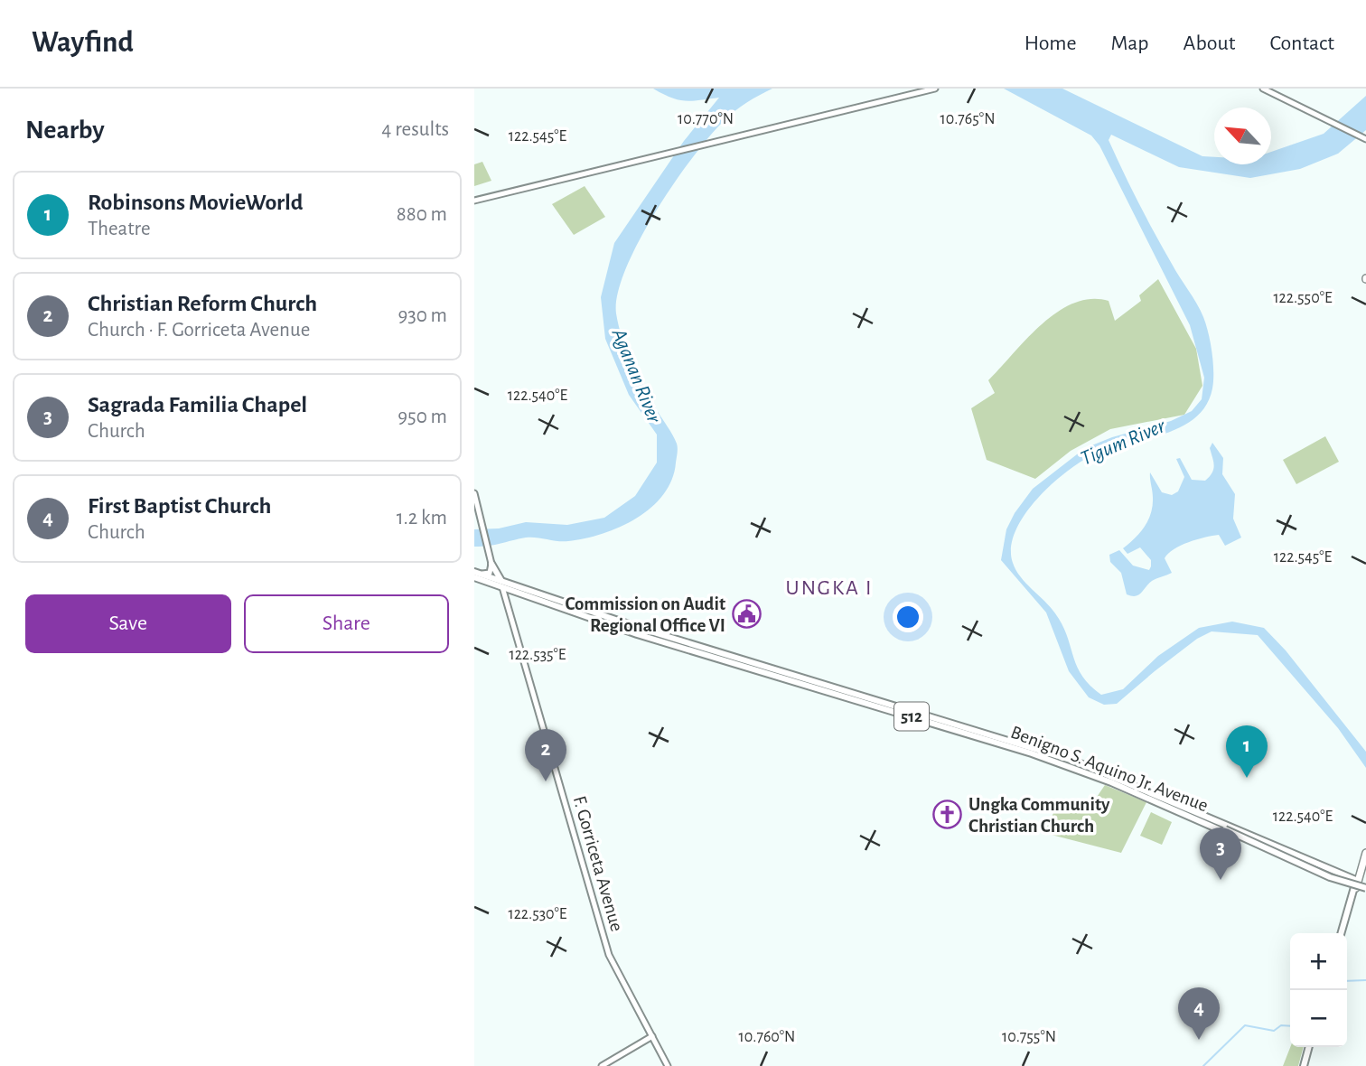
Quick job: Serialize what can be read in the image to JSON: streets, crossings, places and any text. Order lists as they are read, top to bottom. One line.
{"streets":{"main road":["512","Benigno S. Aquino Jr. Avenue","F. Gorriceta Avenue"]},"crossings":[["512","Benigno S. Aquino Jr. Avenue"],["Benigno S. Aquino Jr. Avenue","F. Gorriceta Avenue"]],"districts":["UNGKA I"],"water":["Aganan River","Tigum River"],"places":{"public building":["Commission on Audit Regional Office VI"],"church":["Ungka Community Christian Church"]},"north":"top left","page":{"header":"Wayfind","nav":["Home","Map","About","Contact"],"heading":["Nearby","4 results"],"list":[{"mark":"1","name":"Robinsons MovieWorld","note":"Theatre","value":"880 m"},{"mark":"2","name":"Christian Reform Church","note":"Church · F. Gorriceta Avenue","value":"930 m"},{"mark":"3","name":"Sagrada Familia Chapel","note":"Church","value":"950 m"},{"mark":"4","name":"First Baptist Church","note":"Church","value":"1.2 km"}],"buttons":["Save","Share"],"pins":["1","2","3","4"],"map_buttons":["+","−"]},"coordinates":["10.765°N","10.770°N","122.545°E","122.550°E","122.540°E","122.535°E","122.530°E","10.760°N","10.755°N"]}
